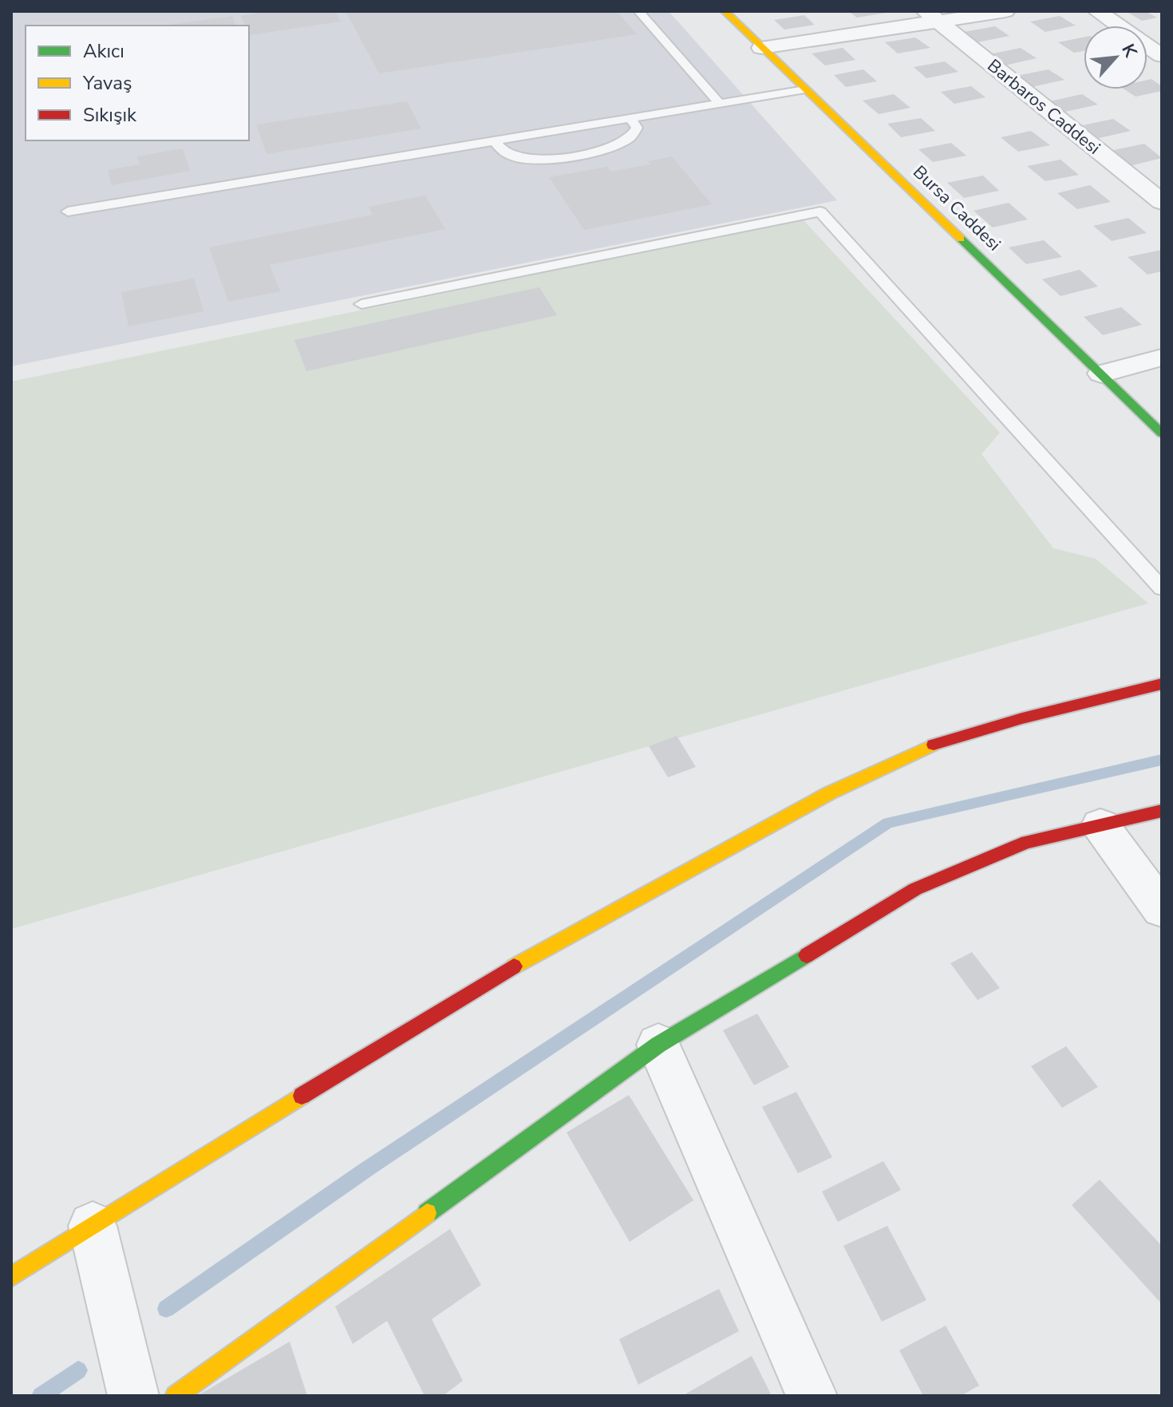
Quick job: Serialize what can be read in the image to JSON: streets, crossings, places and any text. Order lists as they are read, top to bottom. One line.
{"streets":{"street":["Barbaros Caddesi","Bursa Caddesi"]},"legend":["Akıcı","Yavaş","Sıkışık"],"north":"top right"}
